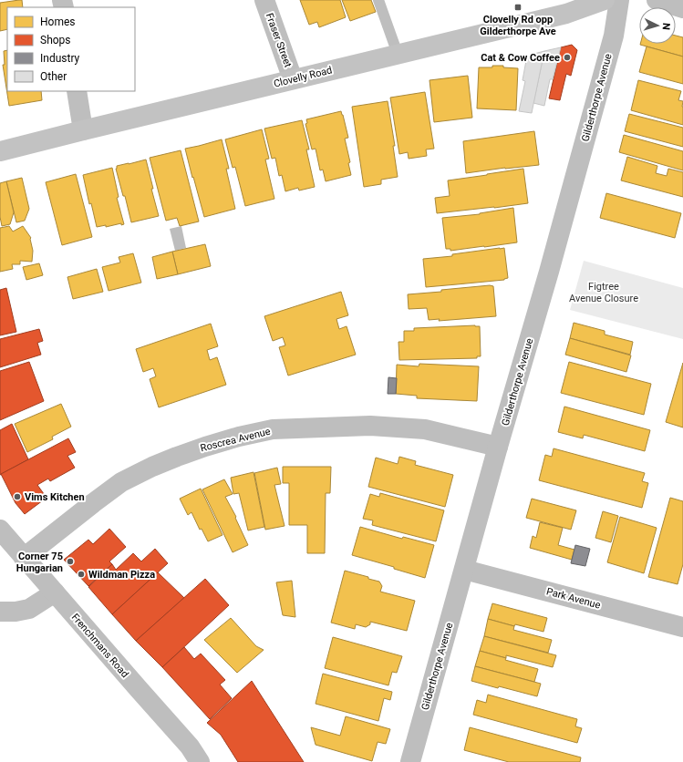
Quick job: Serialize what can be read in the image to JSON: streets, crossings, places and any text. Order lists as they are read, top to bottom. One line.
{"streets":{"street":["Fraser Street","Clovelly Road","Gilderthorpe Avenue","Roscrea Avenue","Park Avenue","Frenchmans Road"]},"crossings":[["Fraser Street","Clovelly Road"],["Gilderthorpe Avenue","Roscrea Avenue"],["Gilderthorpe Avenue","Park Avenue"],["Roscrea Avenue","Frenchmans Road"]],"parks":["Figtree Avenue Closure"],"places":{"transit":["Clovelly Rd opp Gilderthorpe Ave"],"other":["Cat & Cow Coffee","Vims Kitchen","Corner 75 Hungarian","Wildman Pizza"]},"legend":["Homes","Shops","Industry","Other"],"north":"right"}
